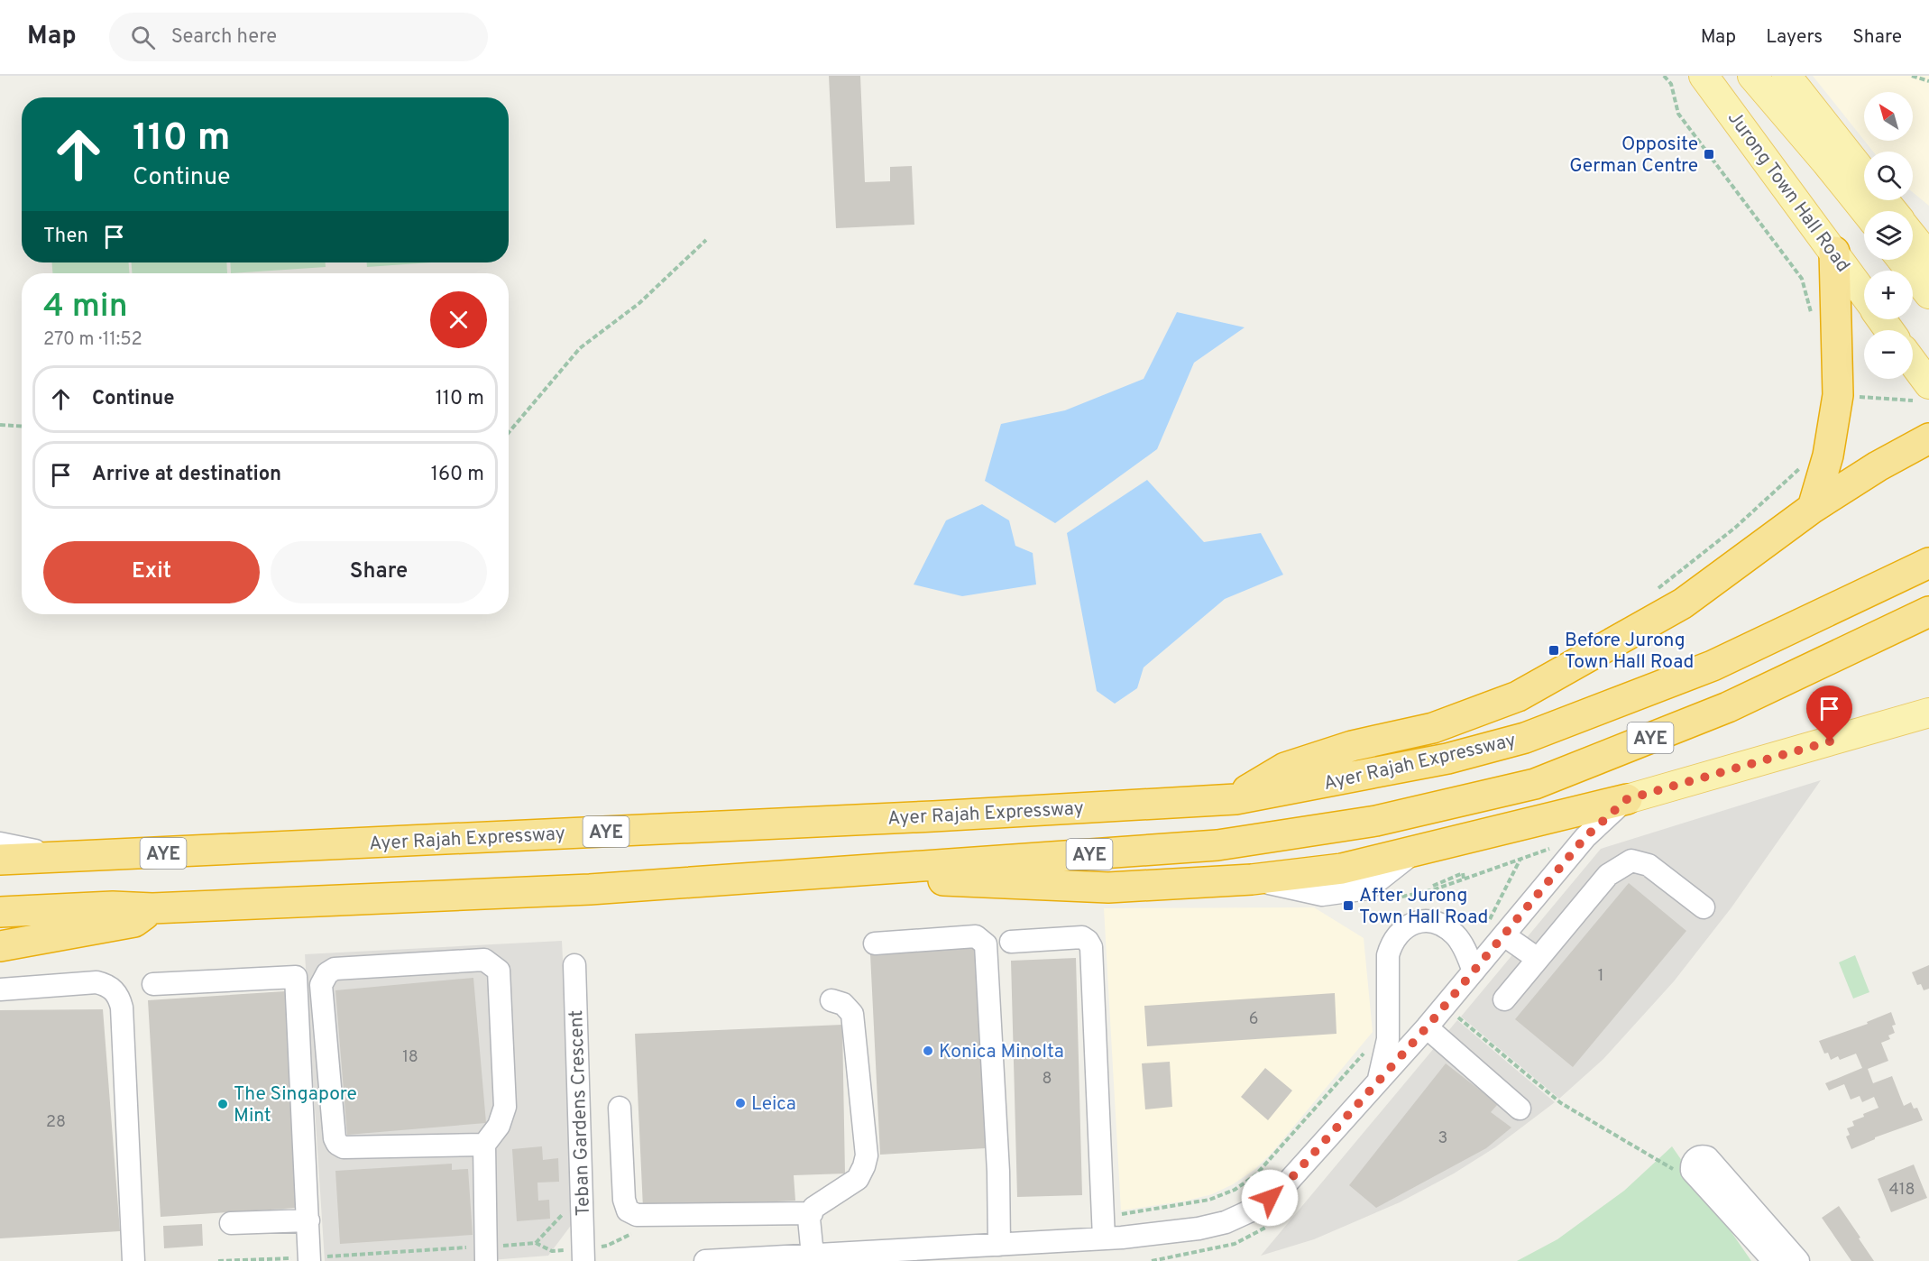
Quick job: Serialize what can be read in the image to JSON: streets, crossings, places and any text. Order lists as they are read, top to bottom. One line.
{"streets":{"highway":["AYE","Ayer Rajah Expressway"],"main road":["Jurong Town Hall Road"],"street":["Teban Gardens Crescent"]},"places":{"transit":["Opposite German Centre","Before Jurong Town Hall Road","After Jurong Town Hall Road"],"other":["Konica Minolta","Leica","The Singapore Mint"]},"house_numbers":["1","6","18","8","28","3","418"],"north":"top left","page":{"header":"Map","search":"Search here","nav":["Map","Layers","Share"],"map_buttons":["+","−"],"turn":["110 m","Continue"],"then":"Then","heading":["4 min","270 m · 11:52"],"list":[{"name":"Continue","value":"110 m"},{"name":"Arrive at destination","value":"160 m"}],"buttons":["Exit","Share"]}}
